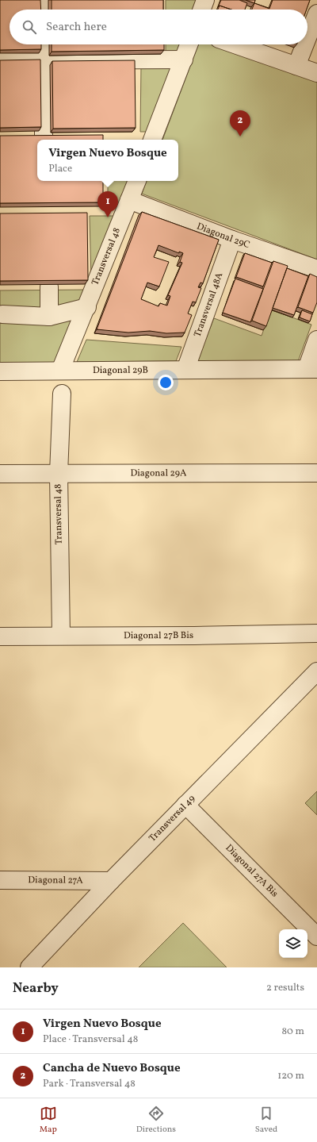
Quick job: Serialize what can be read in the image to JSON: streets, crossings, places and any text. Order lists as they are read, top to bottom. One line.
{"streets":{"street":["Diagonal 29C","Transversal 48","Transversal 48A","Diagonal 29B","Diagonal 29A","Diagonal 27B Bis","Transversal 49","Diagonal 27A Bis","Diagonal 27A"]},"crossings":[["Diagonal 29C","Transversal 48"],["Diagonal 29C","Transversal 48A"],["Transversal 48","Diagonal 29B"],["Transversal 48","Diagonal 29A"],["Transversal 48","Diagonal 27B Bis"],["Transversal 48A","Diagonal 29B"],["Transversal 49","Diagonal 27A Bis"],["Transversal 49","Diagonal 27A"]],"page":{"search":"Search here","pins":["2","1"],"popup":["Virgen Nuevo Bosque","Place"],"heading":["Nearby","2 results"],"list":[{"mark":"1","name":"Virgen Nuevo Bosque","note":"Place · Transversal 48","value":"80 m"},{"mark":"2","name":"Cancha de Nuevo Bosque","note":"Park · Transversal 48","value":"120 m"}],"nav":["Map","Directions","Saved"]}}
